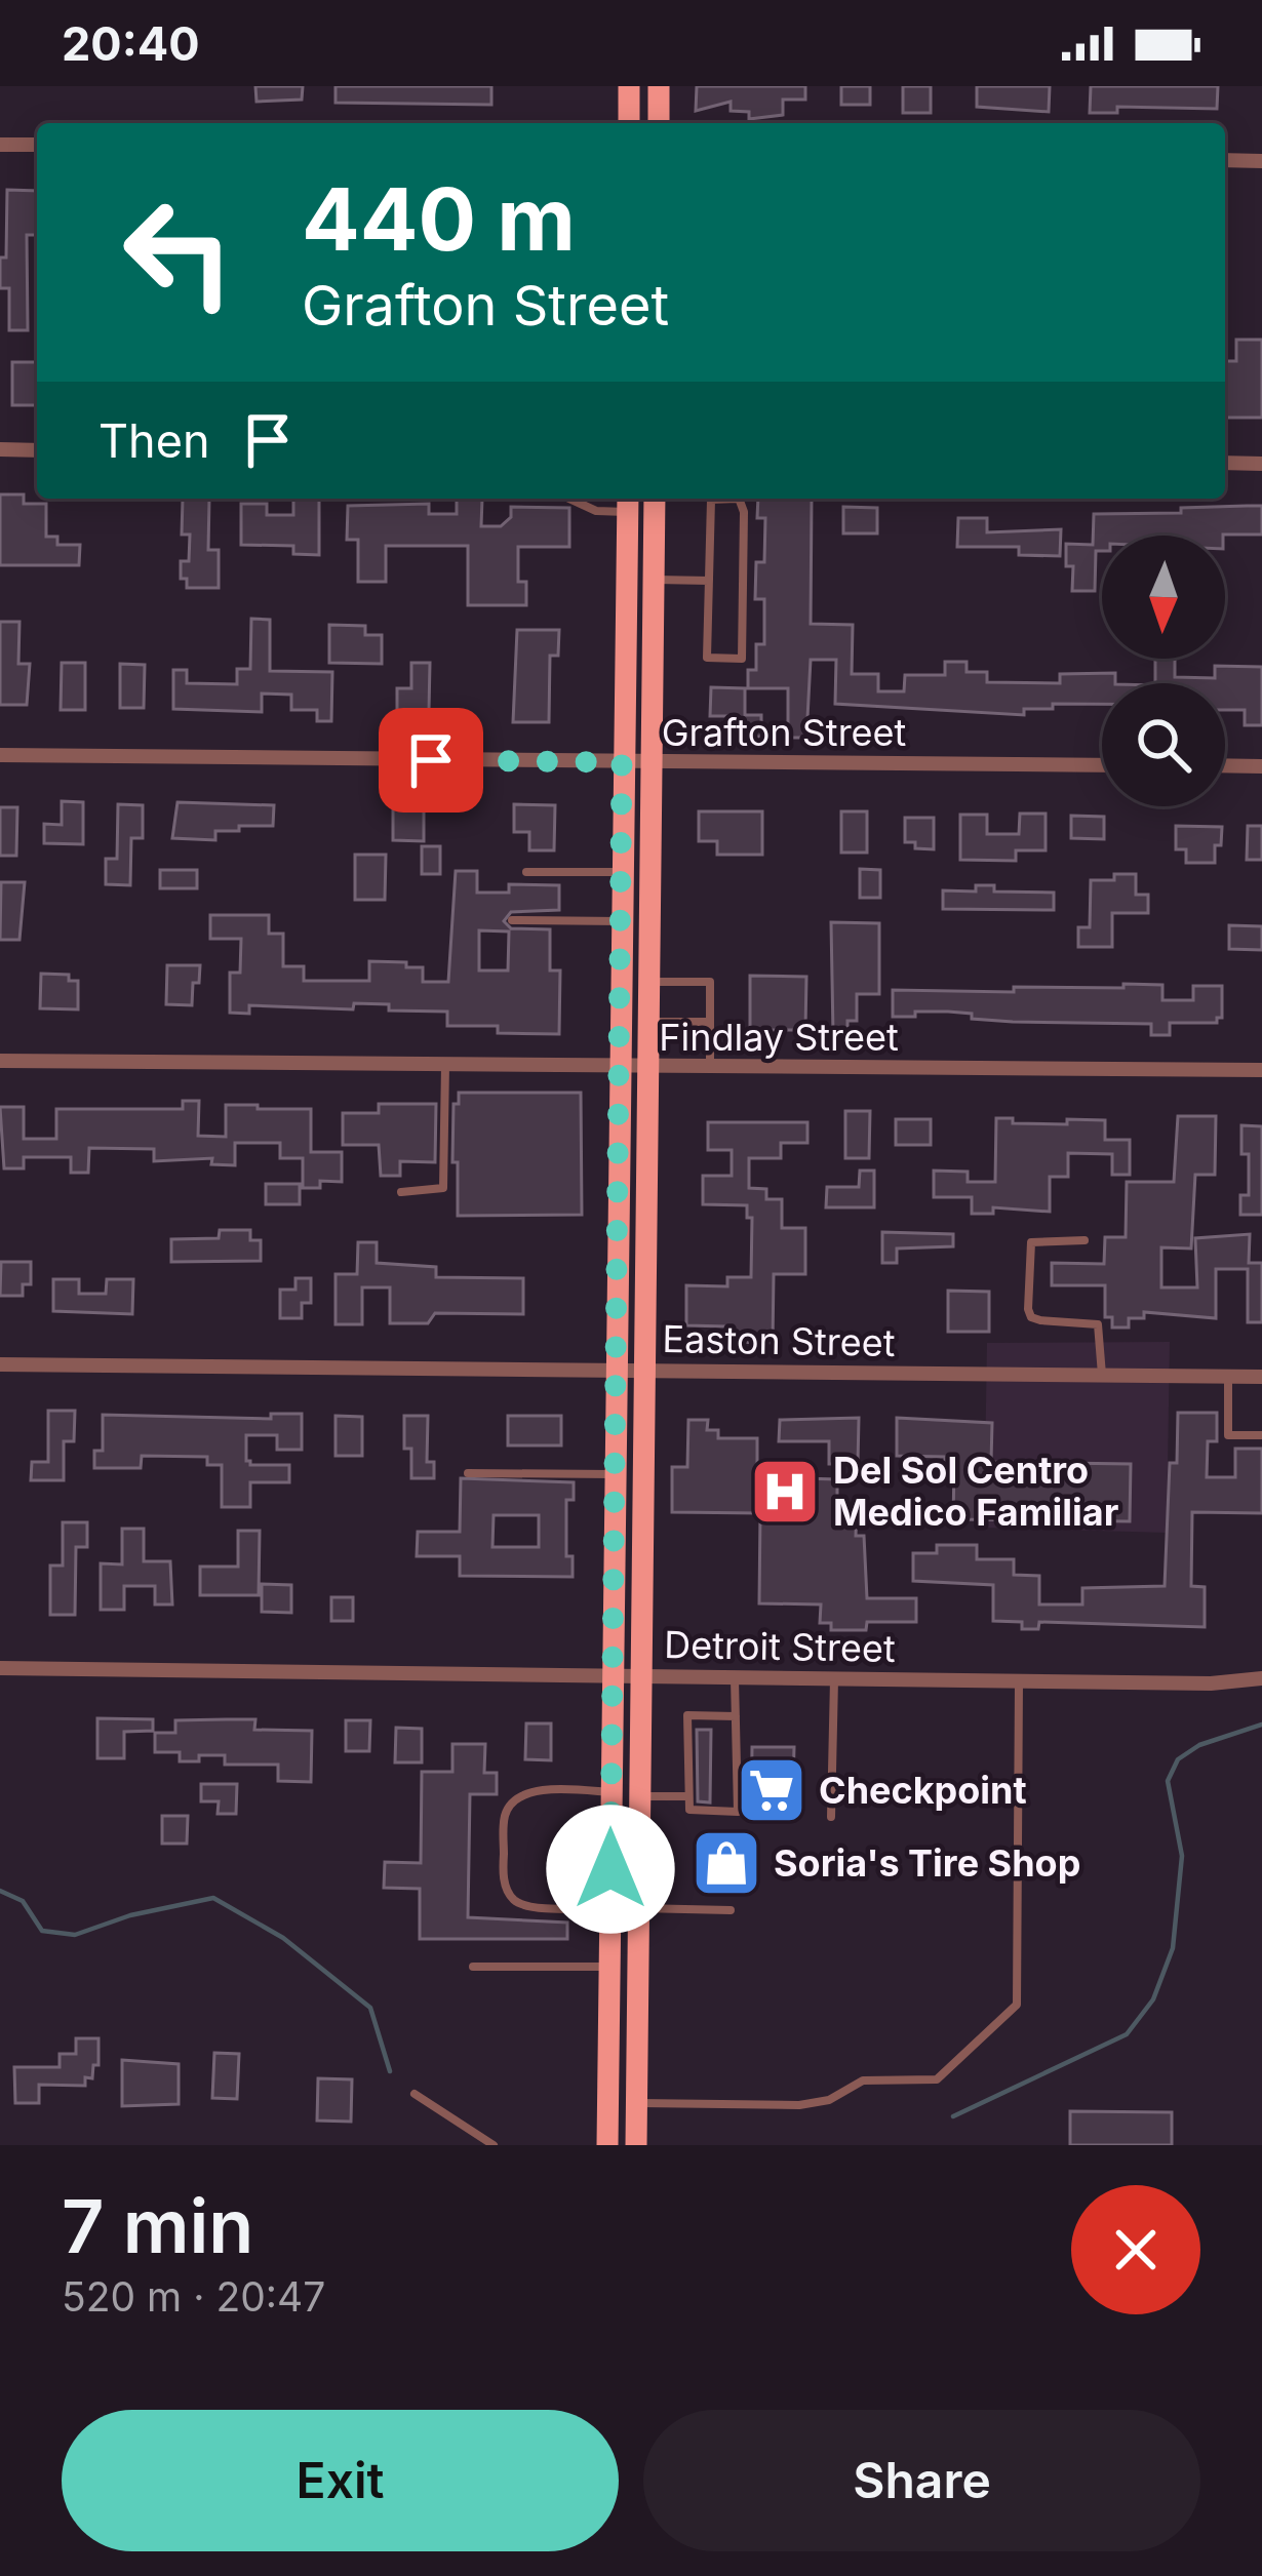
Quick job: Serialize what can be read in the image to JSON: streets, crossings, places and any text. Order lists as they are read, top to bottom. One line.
{"streets":{"street":["Grafton Street","Findlay Street","Easton Street","Detroit Street"]},"places":{"hospital":["Del Sol Centro Medico Familiar"],"supermarket":["Checkpoint"],"shop":["Soria's Tire Shop"]},"north":"bottom","page":{"status":"20:40","turn":["440 m","Grafton Street"],"then":"Then","heading":["7 min","520 m · 20:47"],"buttons":["Exit","Share"]}}
